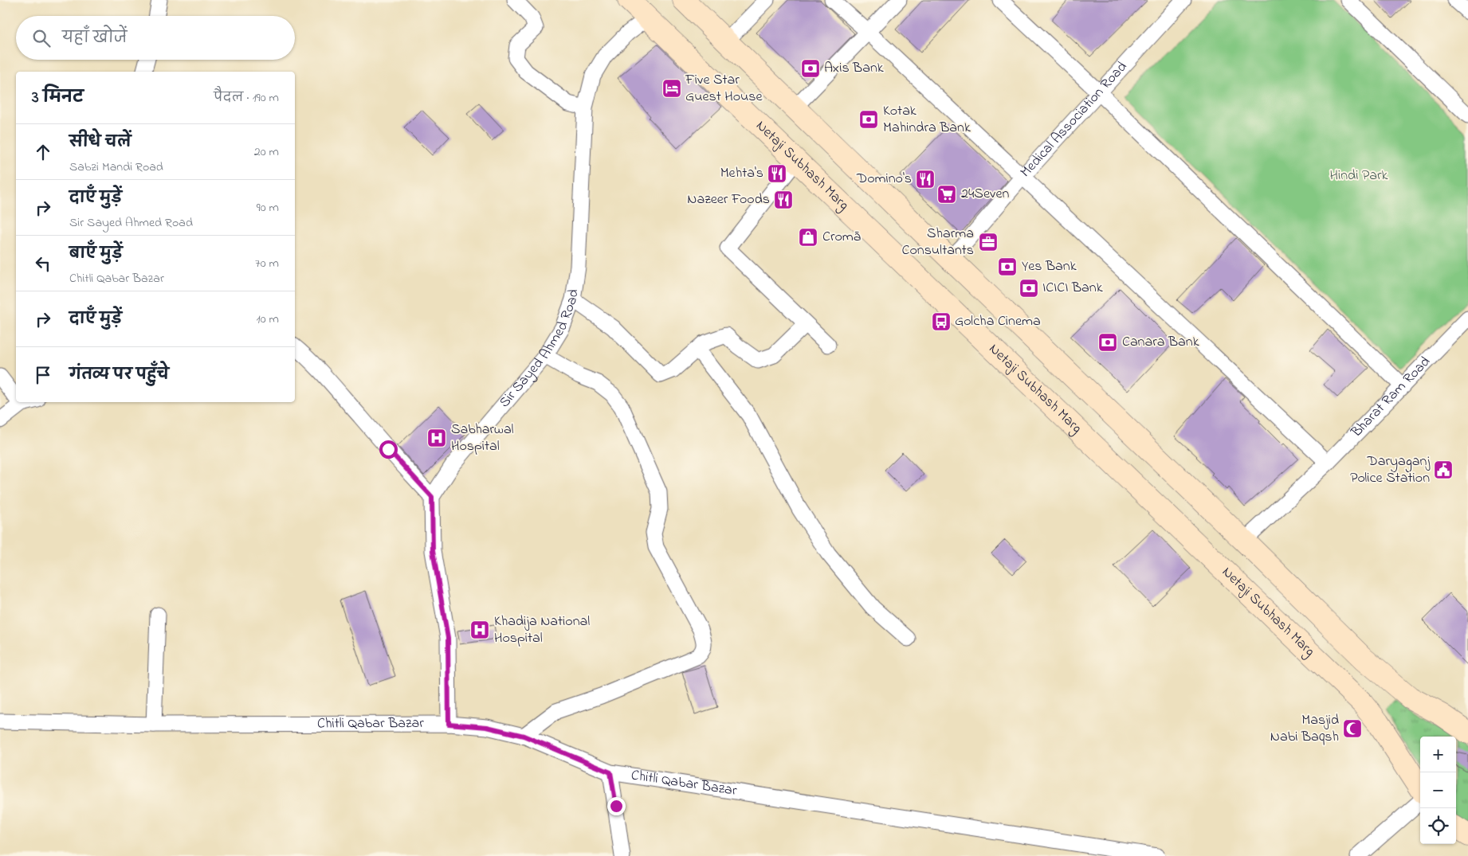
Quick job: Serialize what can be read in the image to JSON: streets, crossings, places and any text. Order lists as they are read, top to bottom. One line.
{"streets":{"main road":["Netaji Subhash Marg"],"street":["Medical Association Road","Sir Sayed Ahmed Road","Bharat Ram Road","Chitli Qabar Bazar"]},"crossings":[["Netaji Subhash Marg","Sir Sayed Ahmed Road"]],"parks":["Hindi Park"],"places":{"bank":["Axis Bank","Kotak Mahindra Bank","Yes Bank","ICICI Bank","Canara Bank"],"hotel":["Five Star Guest House"],"restaurant":["Mehta's","Domino's","Nazeer Foods"],"supermarket":["24Seven"],"shop":["Cromā"],"office":["Sharma Consultants"],"bus stop":["Golcha Cinema"],"hospital":["Sabharwal Hospital","Khadija National Hospital"],"public building":["Daryaganj Police Station"],"mosque":["Masjid Nabi Baqsh"]},"page":{"search":"यहाँ खोजें","heading":["3 मिनट","पैदल · 190 m"],"list":[["सीधे चलें","Sabzi Mandi Road","20 m"],["दाएँ मुड़ें","Sir Sayed Ahmed Road","90 m"],["बाएँ मुड़ें","Chitli Qabar Bazar","70 m"],["दाएँ मुड़ें","10 m"],"गंतव्य पर पहुँचे"],"map_buttons":["+","−"]}}
